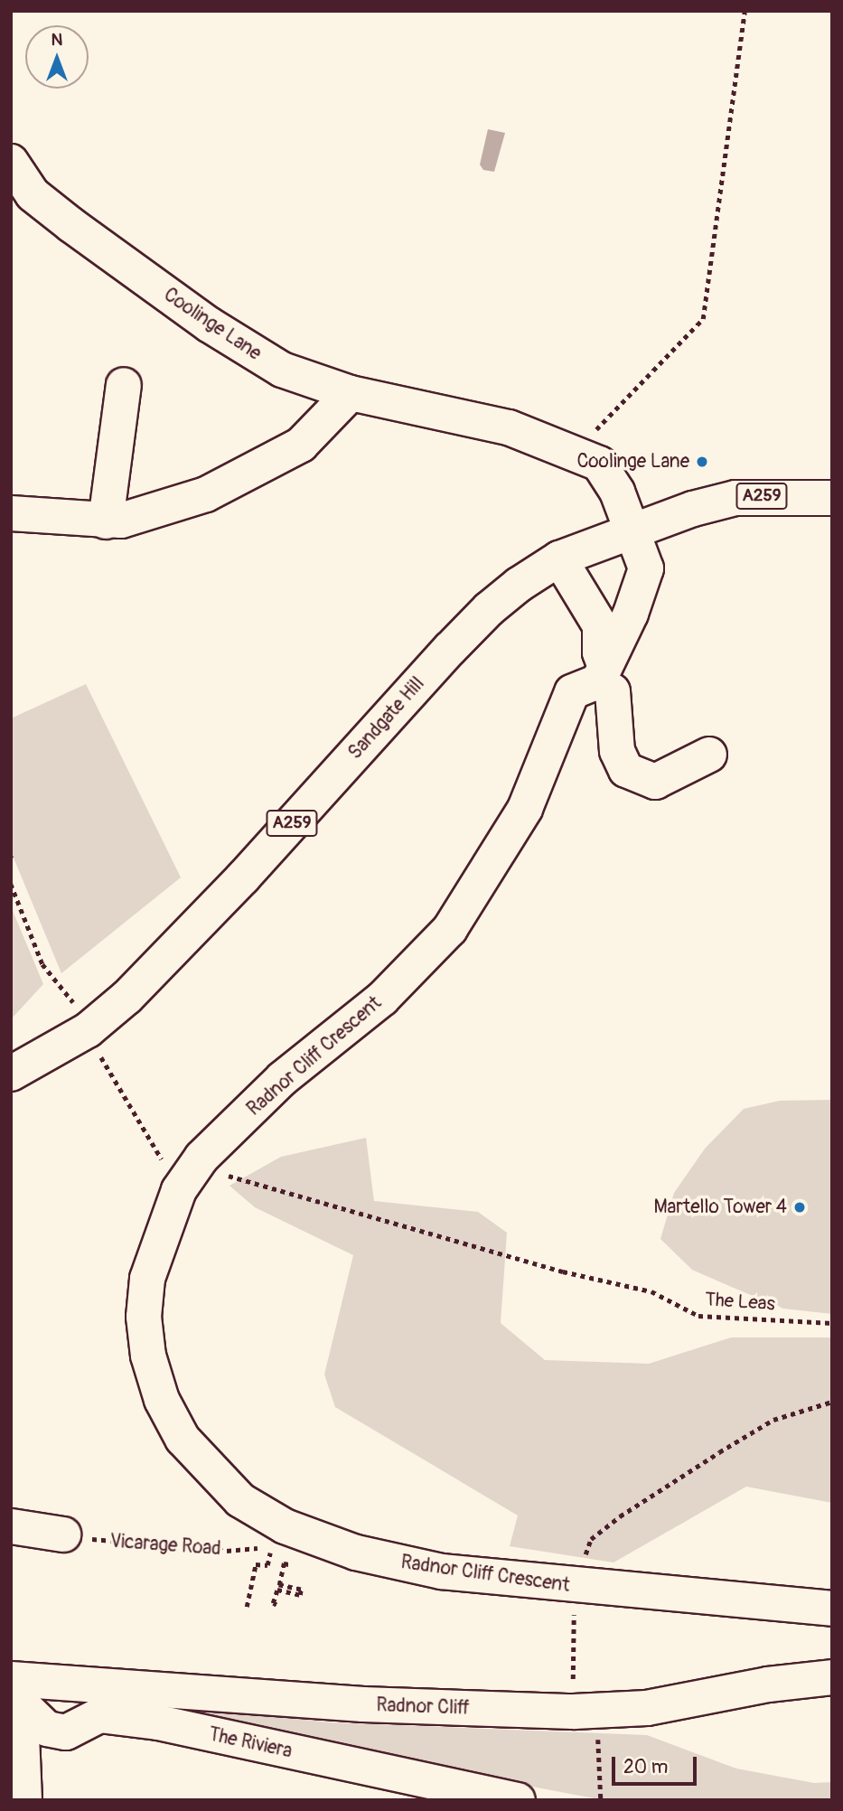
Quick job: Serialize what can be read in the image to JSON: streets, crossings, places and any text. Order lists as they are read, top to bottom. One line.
{"streets":{"main road":["Coolinge Lane","A259","Sandgate Hill","Radnor Cliff Crescent","Radnor Cliff","The Riviera"],"path":["The Leas","Vicarage Road"]},"crossings":[["Coolinge Lane","Sandgate Hill"],["Radnor Cliff Crescent","The Leas"],["Radnor Cliff Crescent","Vicarage Road"],["Radnor Cliff","The Riviera"]],"places":["Coolinge Lane","Martello Tower 4"],"scale_bar":"20 m","north":"top"}
